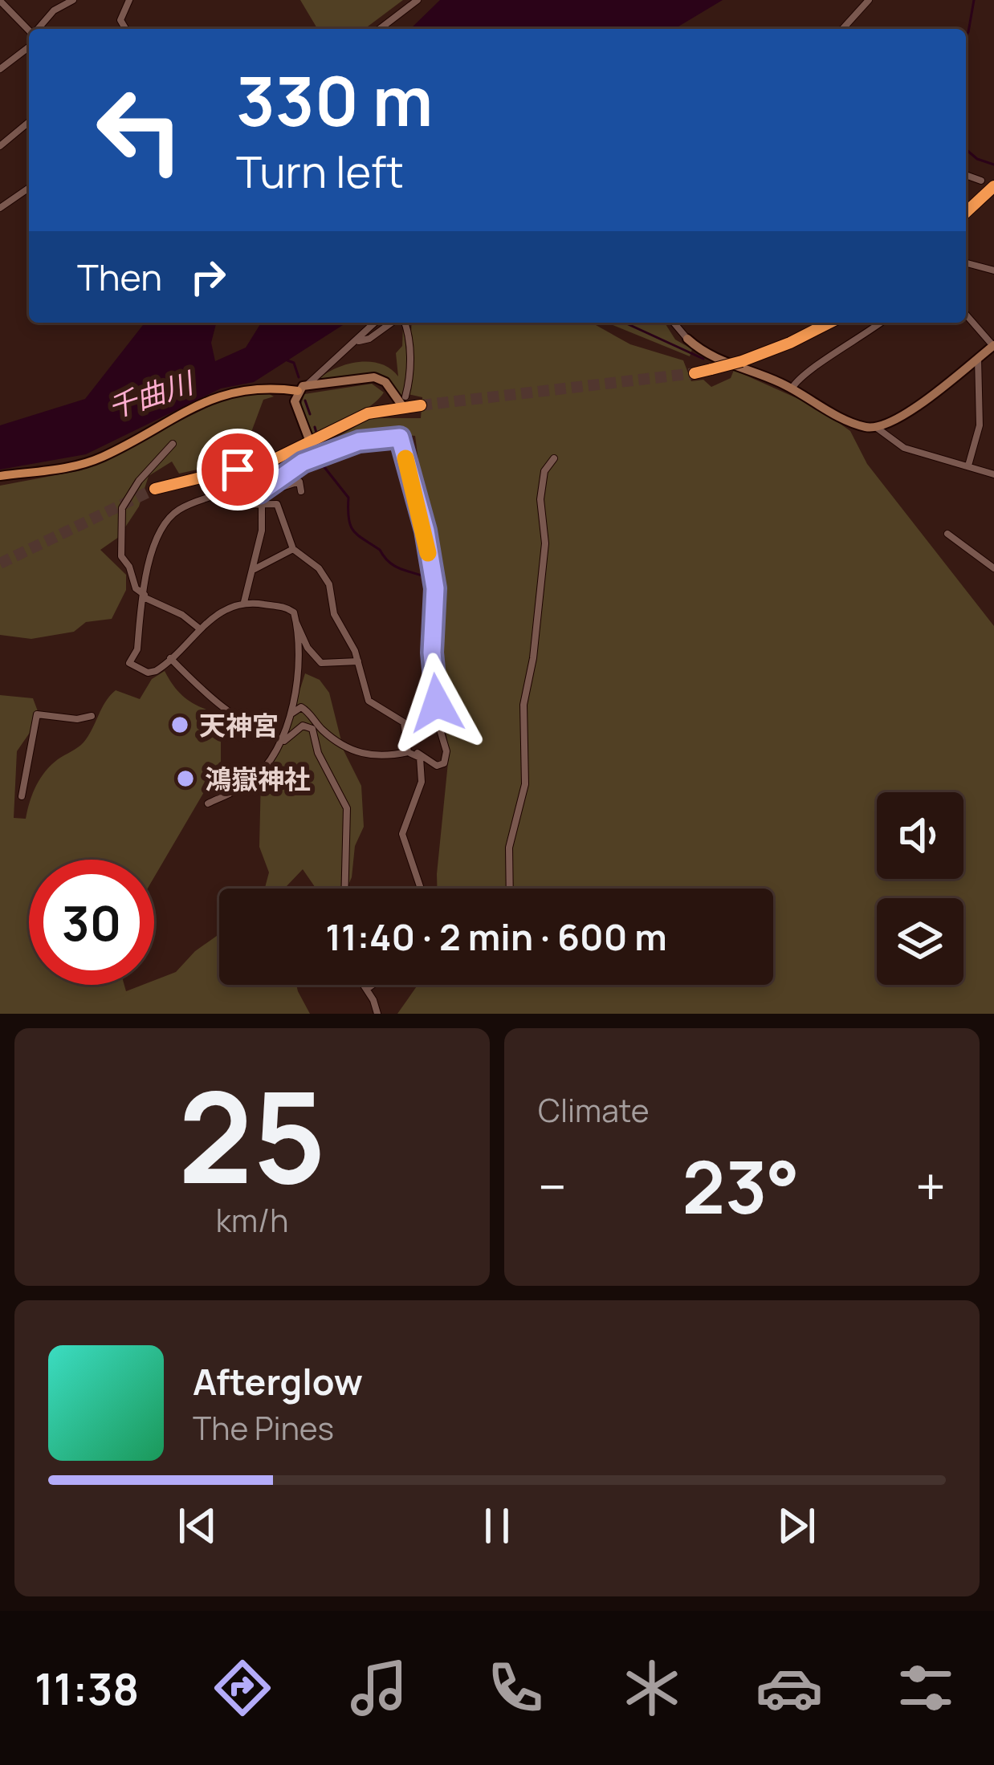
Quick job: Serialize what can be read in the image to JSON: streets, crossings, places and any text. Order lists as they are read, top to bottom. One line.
{"water":["千曲川"],"places":["天神宮","鴻嶽神社"],"page":{"turn":["330 m","Turn left"],"then":"Then","limit":"30","trip":"11:40 · 2 min · 600 m","tile":[["25","km/h"],"Climate"],"heat":["−","23°","+"],"song":["Afterglow","The Pines"],"tabs":"11:38"}}
